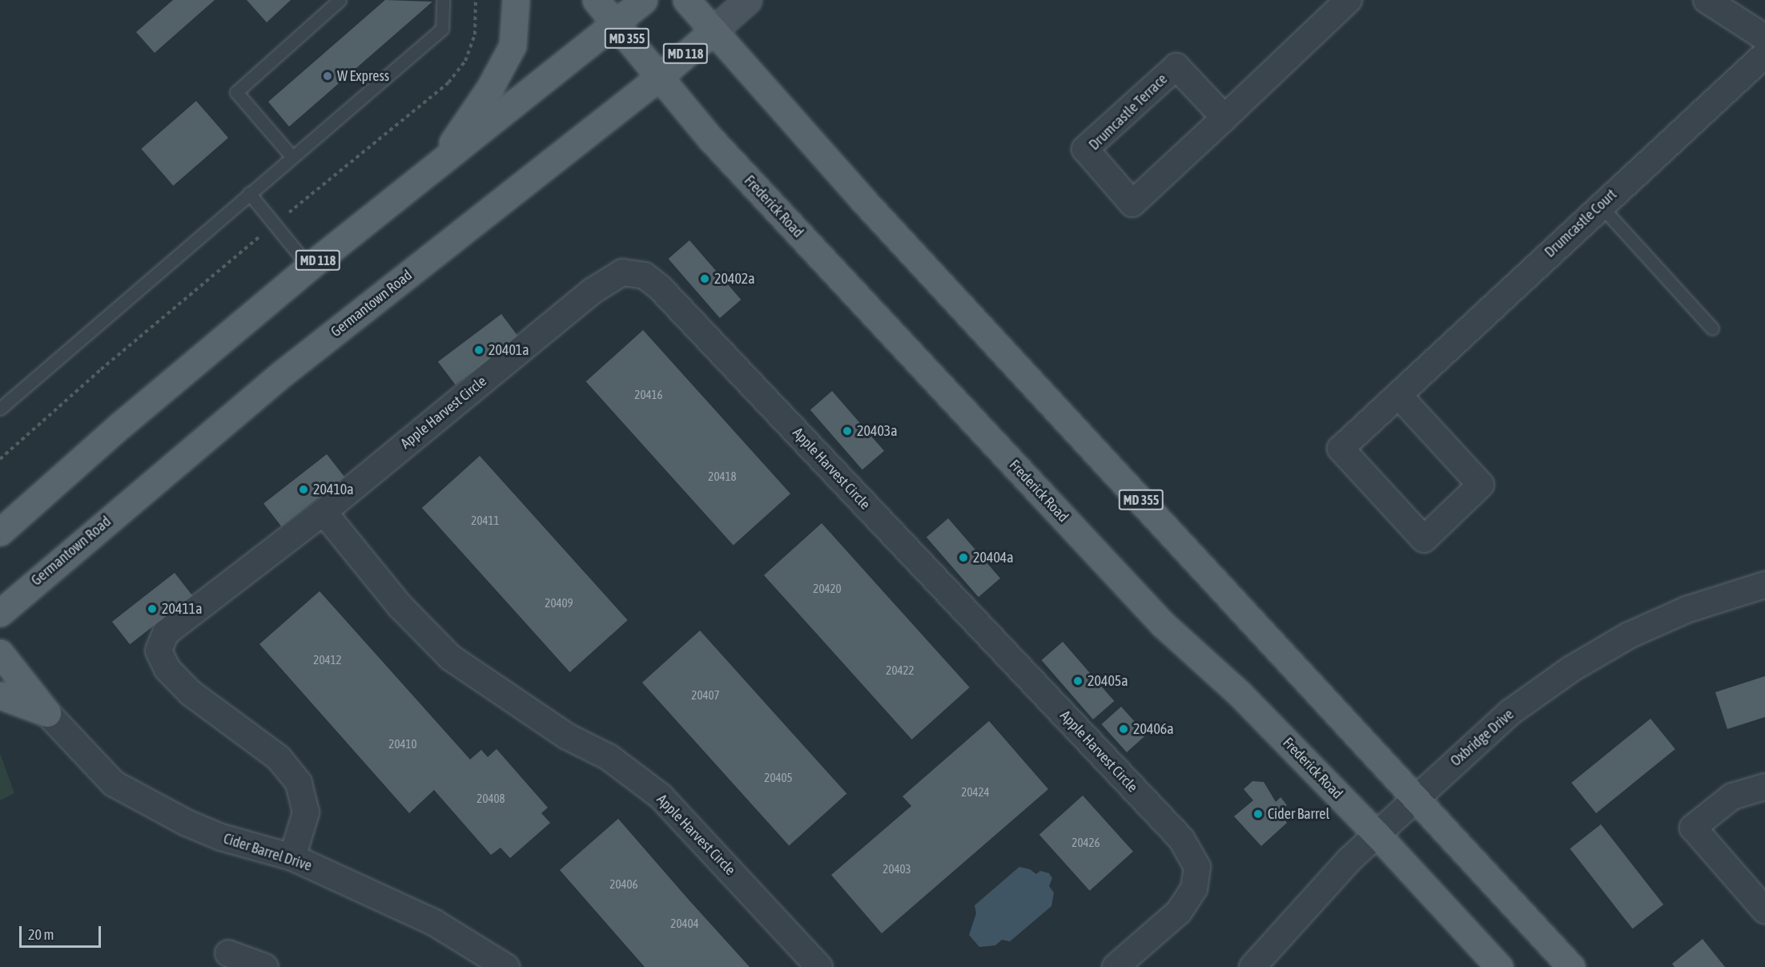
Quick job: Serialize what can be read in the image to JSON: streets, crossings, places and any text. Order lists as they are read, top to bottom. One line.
{"streets":{"main road":["MD 355","MD 118","Frederick Road","Germantown Road"],"street":["Drumcastle Terrace","Drumcastle Court","Apple Harvest Circle","Oxbridge Drive","Cider Barrel Drive"]},"crossings":[["MD 355","Germantown Road"],["MD 355","Oxbridge Drive"],["MD 118","Frederick Road"],["Frederick Road","Germantown Road"],["Frederick Road","Oxbridge Drive"],["Apple Harvest Circle","Cider Barrel Drive"]],"places":["W Express","20402a","20401a","20403a","20410a","20404a","20411a","20405a","20406a","Cider Barrel"],"house_numbers":["20416","20418","20411","20420","20409","20412","20422","20407","20410","20405","20424","20408","20426","20403","20406","20404"],"scale_bar":"20 m"}
